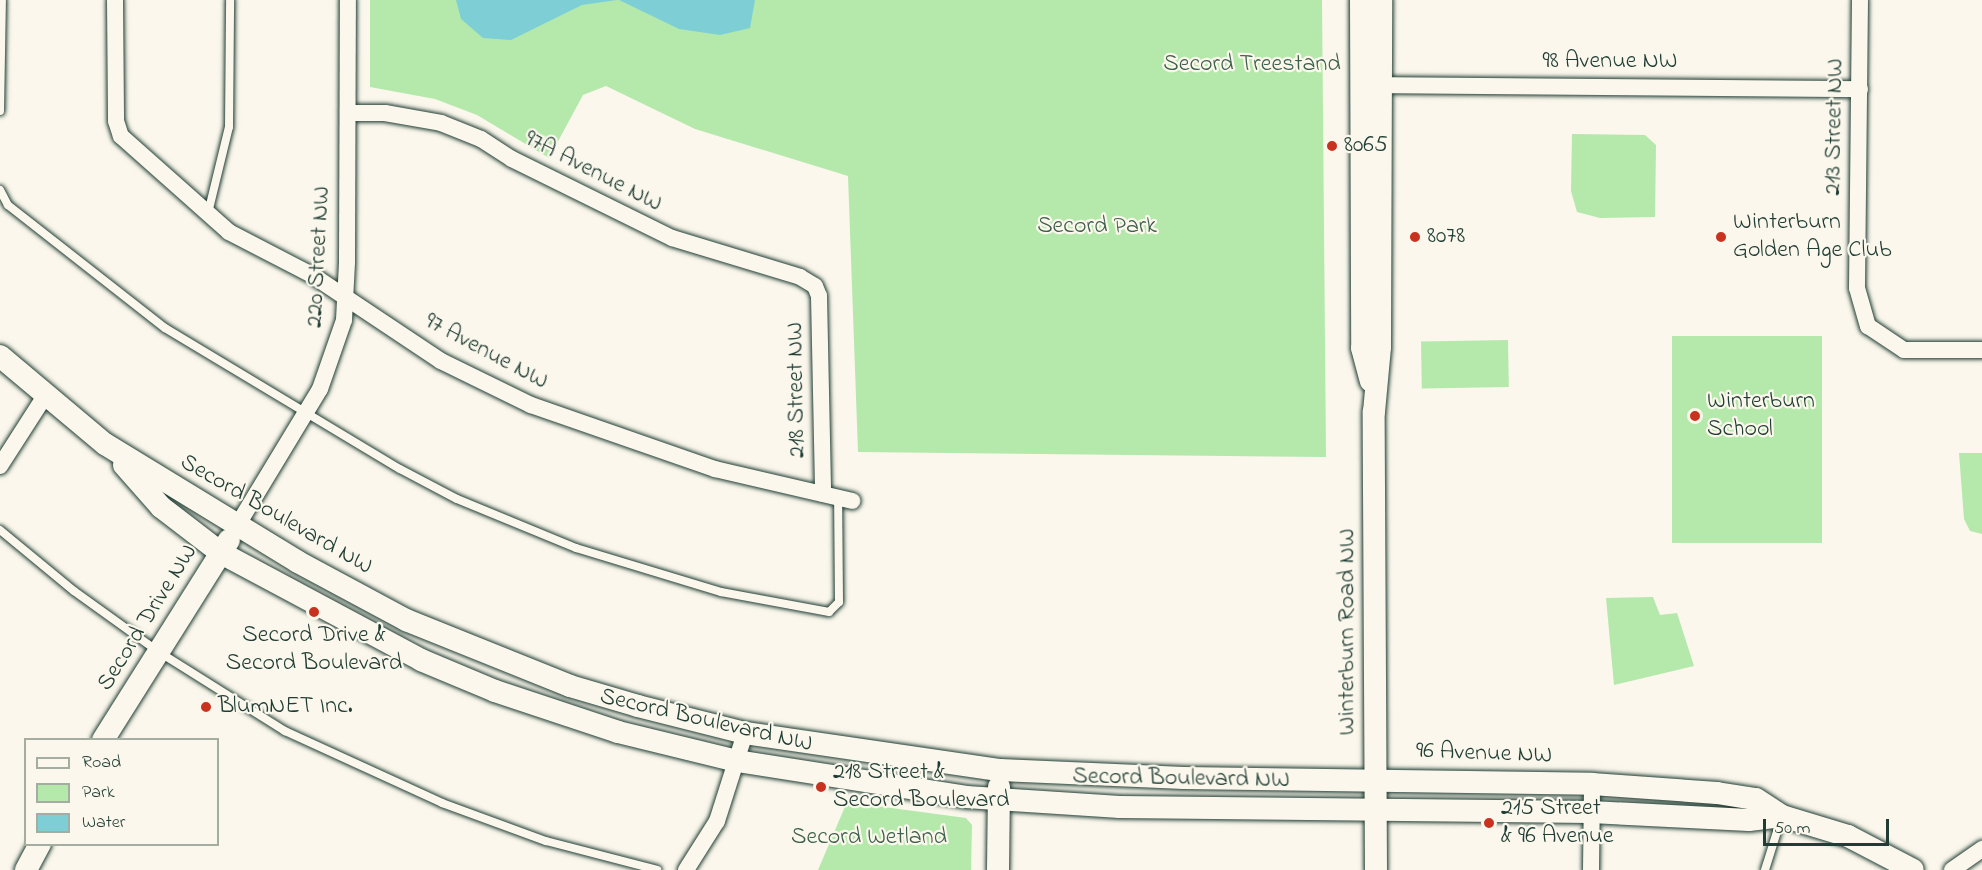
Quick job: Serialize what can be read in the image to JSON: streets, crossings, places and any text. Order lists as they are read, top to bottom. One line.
{"streets":{"street":["98 Avenue NW","213 Street NW","97A Avenue NW","220 Street NW","97 Avenue NW","218 Street NW","Secord Boulevard NW","Secord Drive NW","Winterburn Road NW","96 Avenue NW"]},"crossings":[["98 Avenue NW","213 Street NW"],["98 Avenue NW","Winterburn Road NW"],["97A Avenue NW","220 Street NW"],["97A Avenue NW","218 Street NW"],["220 Street NW","97 Avenue NW"],["220 Street NW","Secord Boulevard NW"],["220 Street NW","Secord Drive NW"],["97 Avenue NW","218 Street NW"],["Secord Boulevard NW","Secord Drive NW"],["Secord Boulevard NW","Winterburn Road NW"],["Secord Boulevard NW","96 Avenue NW"],["Winterburn Road NW","96 Avenue NW"]],"parks":["Secord Treestand","Secord Park","Secord Wetland"],"places":["8065","8078","Winterburn Golden Age Club","Winterburn School","Secord Drive & Secord Boulevard","BlumNET Inc.","218 Street & Secord Boulevard","215 Street & 96 Avenue"],"legend":["Road","Park","Water"],"scale_bar":"50 m"}
